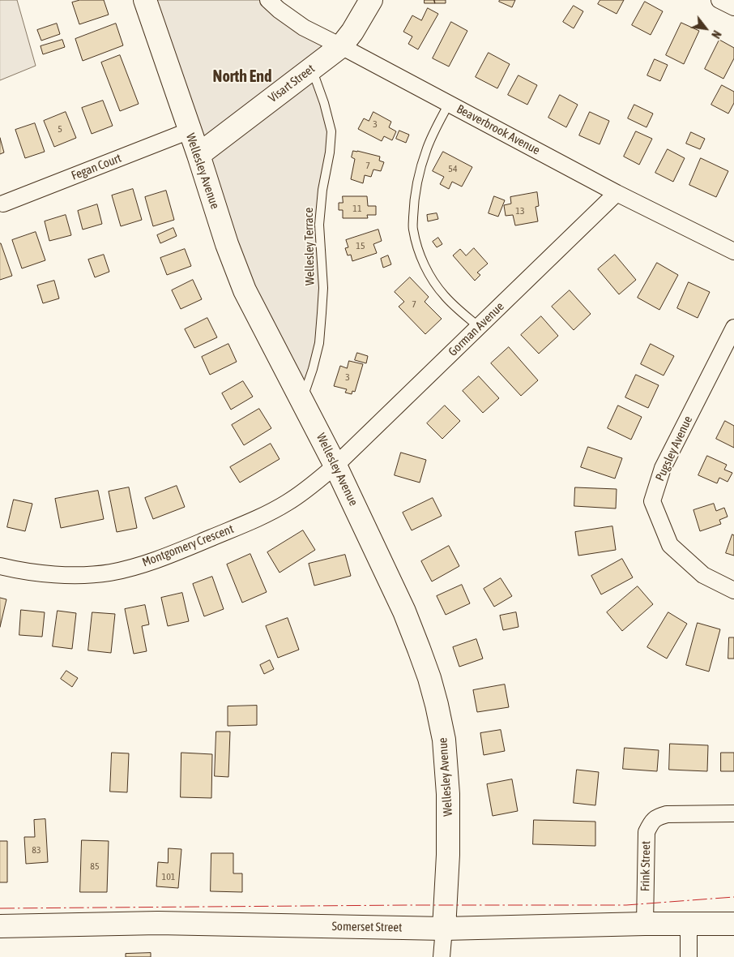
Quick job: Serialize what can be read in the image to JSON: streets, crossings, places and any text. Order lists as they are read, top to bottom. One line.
{"streets":{"street":["Visart Street","Beaverbrook Avenue","Fegan Court","Wellesley Avenue","Gorman Avenue","Pugsley Avenue","Montgomery Crescent","Frink Street","Somerset Street"],"lane":["Wellesley Terrace"]},"crossings":[["Visart Street","Beaverbrook Avenue"],["Visart Street","Wellesley Avenue"],["Visart Street","Wellesley Terrace"],["Beaverbrook Avenue","Gorman Avenue"],["Fegan Court","Wellesley Avenue"],["Wellesley Avenue","Wellesley Terrace"],["Wellesley Avenue","Gorman Avenue"],["Wellesley Avenue","Montgomery Crescent"],["Wellesley Avenue","Somerset Street"],["Gorman Avenue","Montgomery Crescent"],["Frink Street","Somerset Street"]],"districts":["North End"],"house_numbers":["3","5","7","54","11","13","15","7","3","83","85","101"],"north":"bottom right"}
